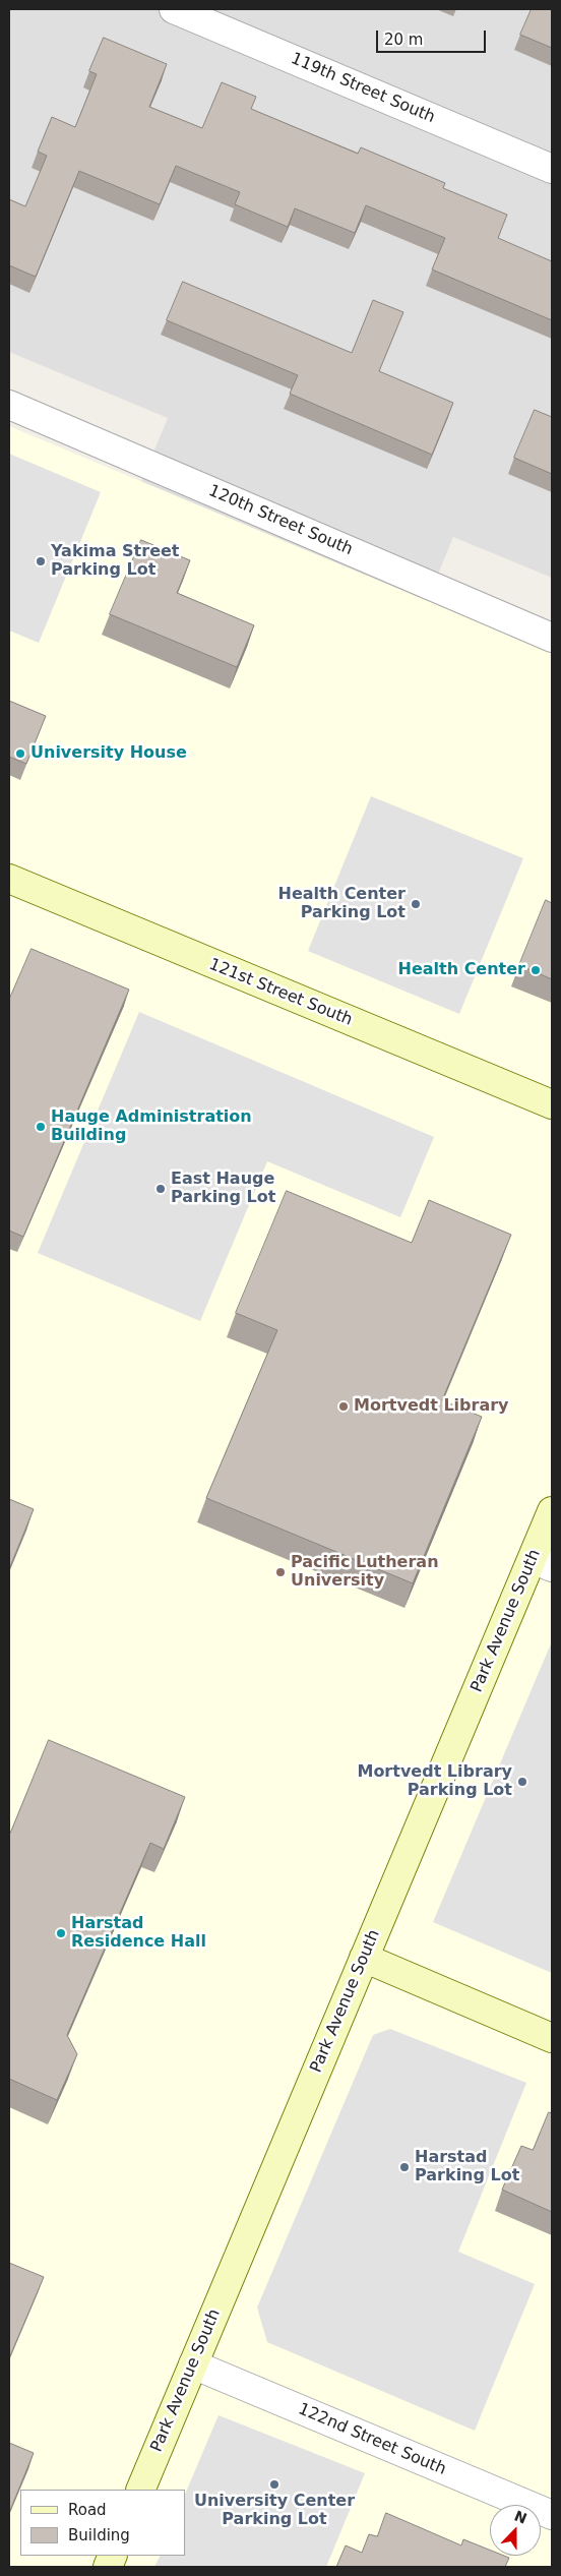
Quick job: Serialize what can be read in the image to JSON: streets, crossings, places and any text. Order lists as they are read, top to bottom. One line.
{"streets":{"street":["119th Street South","120th Street South","121st Street South","Park Avenue South","122nd Street South"]},"crossings":[["Park Avenue South","122nd Street South"]],"places":["Yakima Street Parking Lot","University House","Health Center Parking Lot","Health Center","Hauge Administration Building","East Hauge Parking Lot","Mortvedt Library","Pacific Lutheran University","Mortvedt Library Parking Lot","Harstad Residence Hall","Harstad Parking Lot","University Center Parking Lot"],"legend":["Road","Building"],"scale_bar":"20 m","north":"top"}
